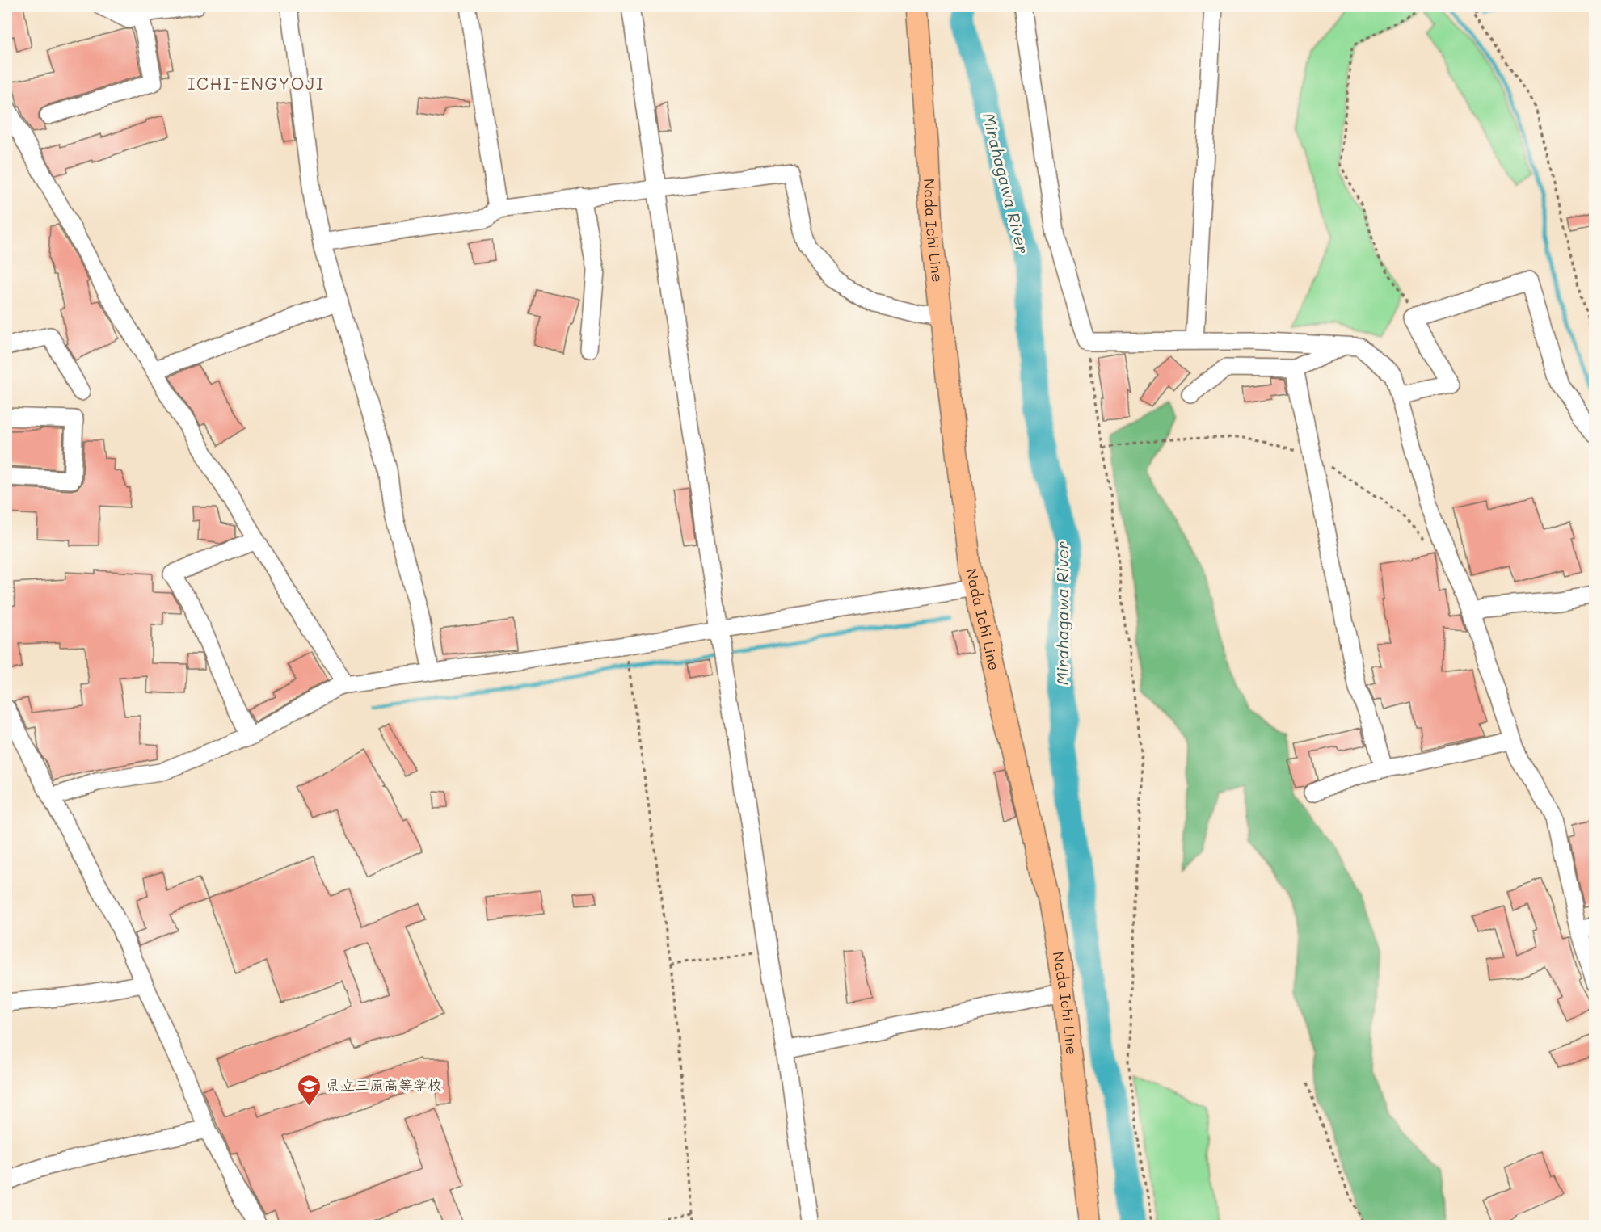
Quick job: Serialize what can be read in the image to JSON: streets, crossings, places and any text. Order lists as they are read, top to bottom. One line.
{"streets":{"main road":["Nada Ichi Line"]},"districts":["ICHI-ENGYOJI"],"water":["Mirahagawa River"],"places":{"school or university":["県立三原高等学校"]}}
